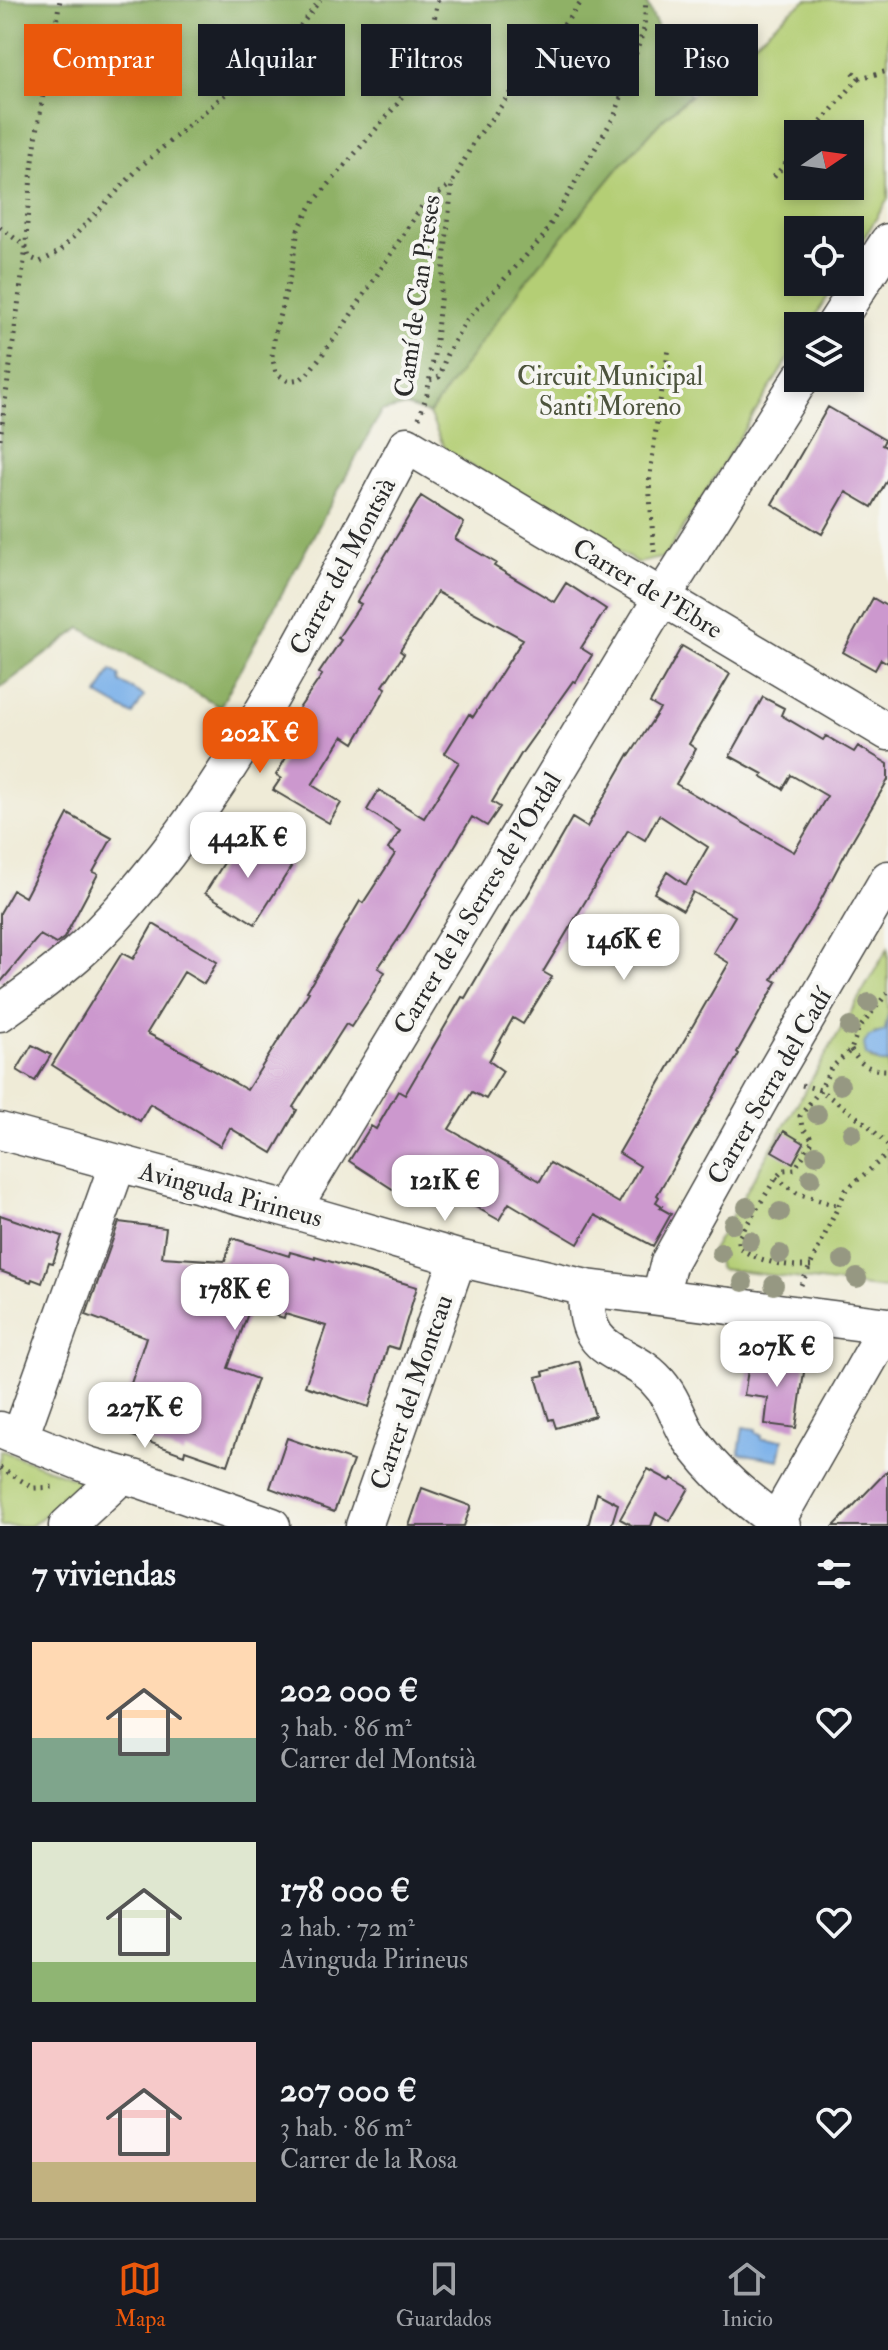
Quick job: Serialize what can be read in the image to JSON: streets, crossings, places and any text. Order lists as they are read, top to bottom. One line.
{"streets":{"street":["Carrer del Montsià","Carrer de l'Ebre","Carrer de la Serres de l'Ordal","Carrer Serra del Cadí","Avinguda Pirineus","Carrer del Montcau"],"path":["Camí de Can Preses"]},"crossings":[["Camí de Can Preses","Carrer del Montsià"],["Camí de Can Preses","Carrer de l'Ebre"],["Carrer del Montsià","Carrer de l'Ebre"],["Carrer de l'Ebre","Carrer de la Serres de l'Ordal"],["Carrer de la Serres de l'Ordal","Avinguda Pirineus"],["Carrer Serra del Cadí","Avinguda Pirineus"],["Avinguda Pirineus","Carrer del Montcau"]],"parks":["Circuit Municipal Santi Moreno"],"north":"right","page":{"chip":["Comprar","Alquilar","Filtros","Nuevo","Piso"],"price":["202K €","442K €","146K €","121K €","178K €","207K €","227K €"],"heading":"7 viviendas","list":[{"name":"202 000 €","note":"3 hab. · 86 m² · Carrer del Montsià"},{"name":"178 000 €","note":"2 hab. · 72 m² · Avinguda Pirineus"},{"name":"207 000 €","note":"3 hab. · 86 m² · Carrer de la Rosa"}],"tabs":["Mapa","Guardados","Inicio"]}}
